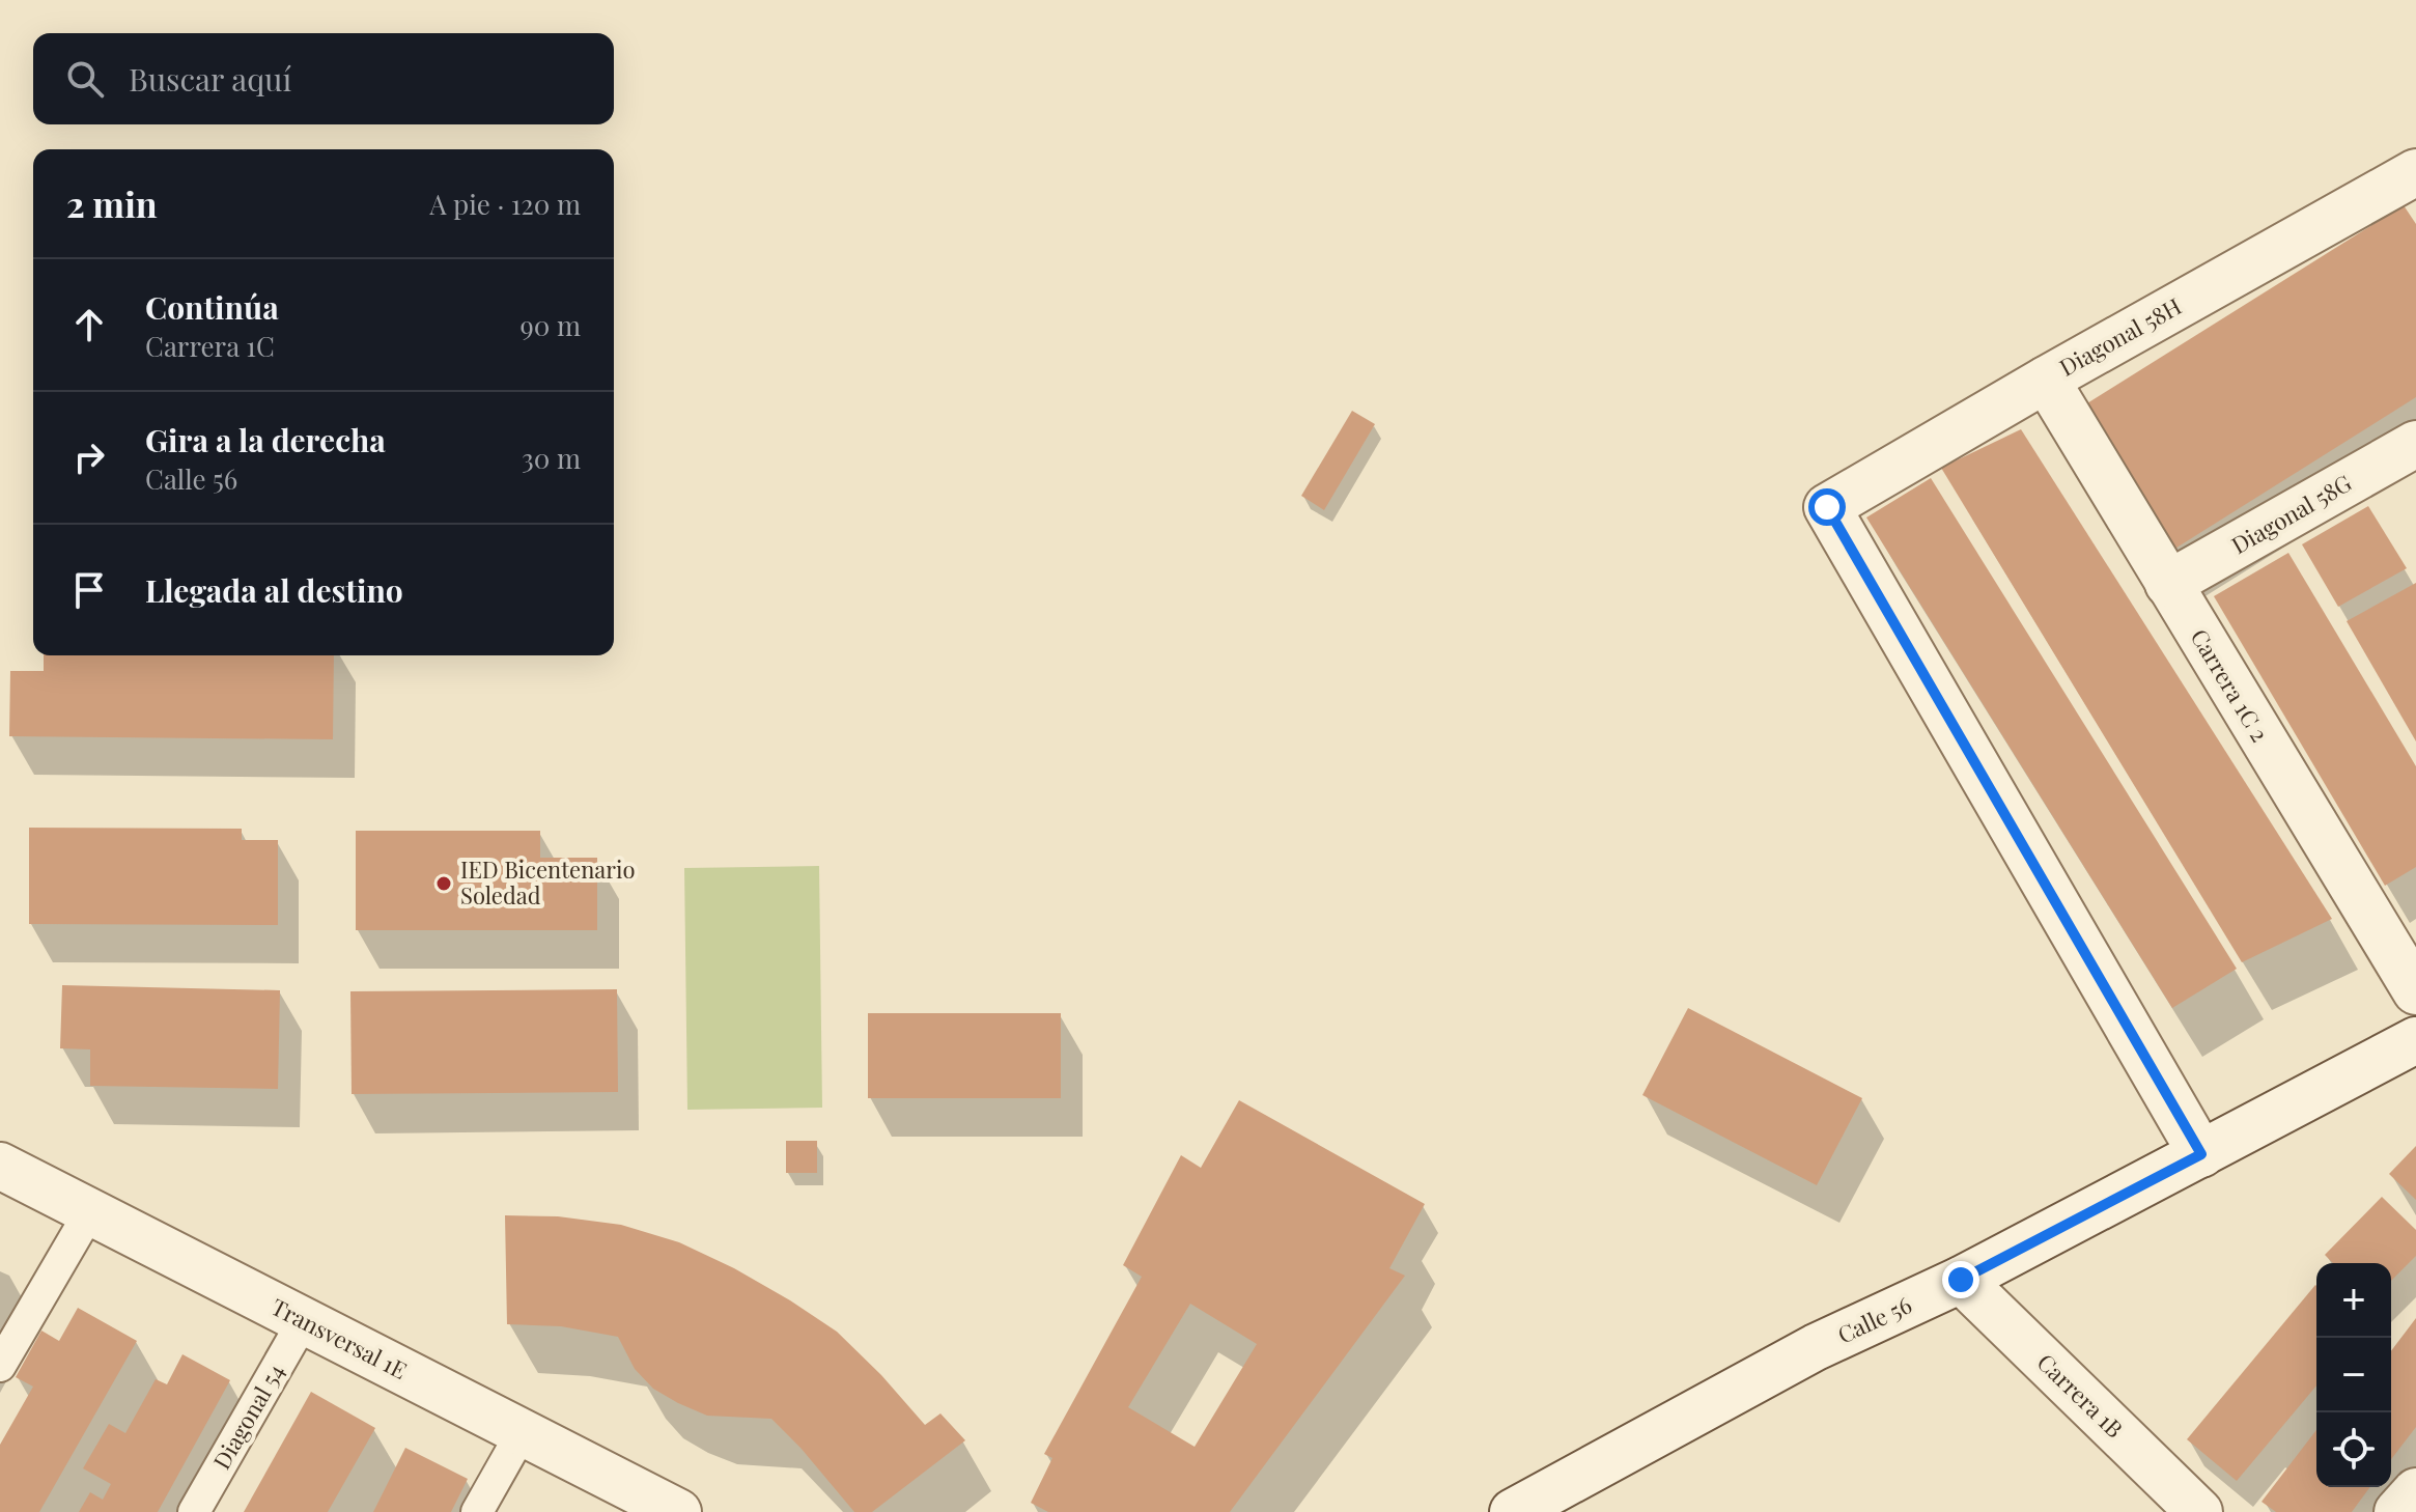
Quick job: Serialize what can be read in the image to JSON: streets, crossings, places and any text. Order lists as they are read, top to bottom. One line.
{"streets":{"street":["Diagonal 58H","Diagonal 58G","Carrera 1C 2","Calle 56","Transversal 1E","Carrera 1B"],"lane":["Diagonal 54"]},"crossings":[["Diagonal 58H","Carrera 1C 2"],["Diagonal 58H","Calle 56"],["Diagonal 58G","Carrera 1C 2"],["Calle 56","Carrera 1B"],["Transversal 1E","Diagonal 54"]],"places":["IED Bicentenario Soledad"],"page":{"search":"Buscar aquí","heading":["2 min","A pie · 120 m"],"list":[["Continúa","Carrera 1C","90 m"],["Gira a la derecha","Calle 56","30 m"],"Llegada al destino"],"map_buttons":["+","−"]}}
